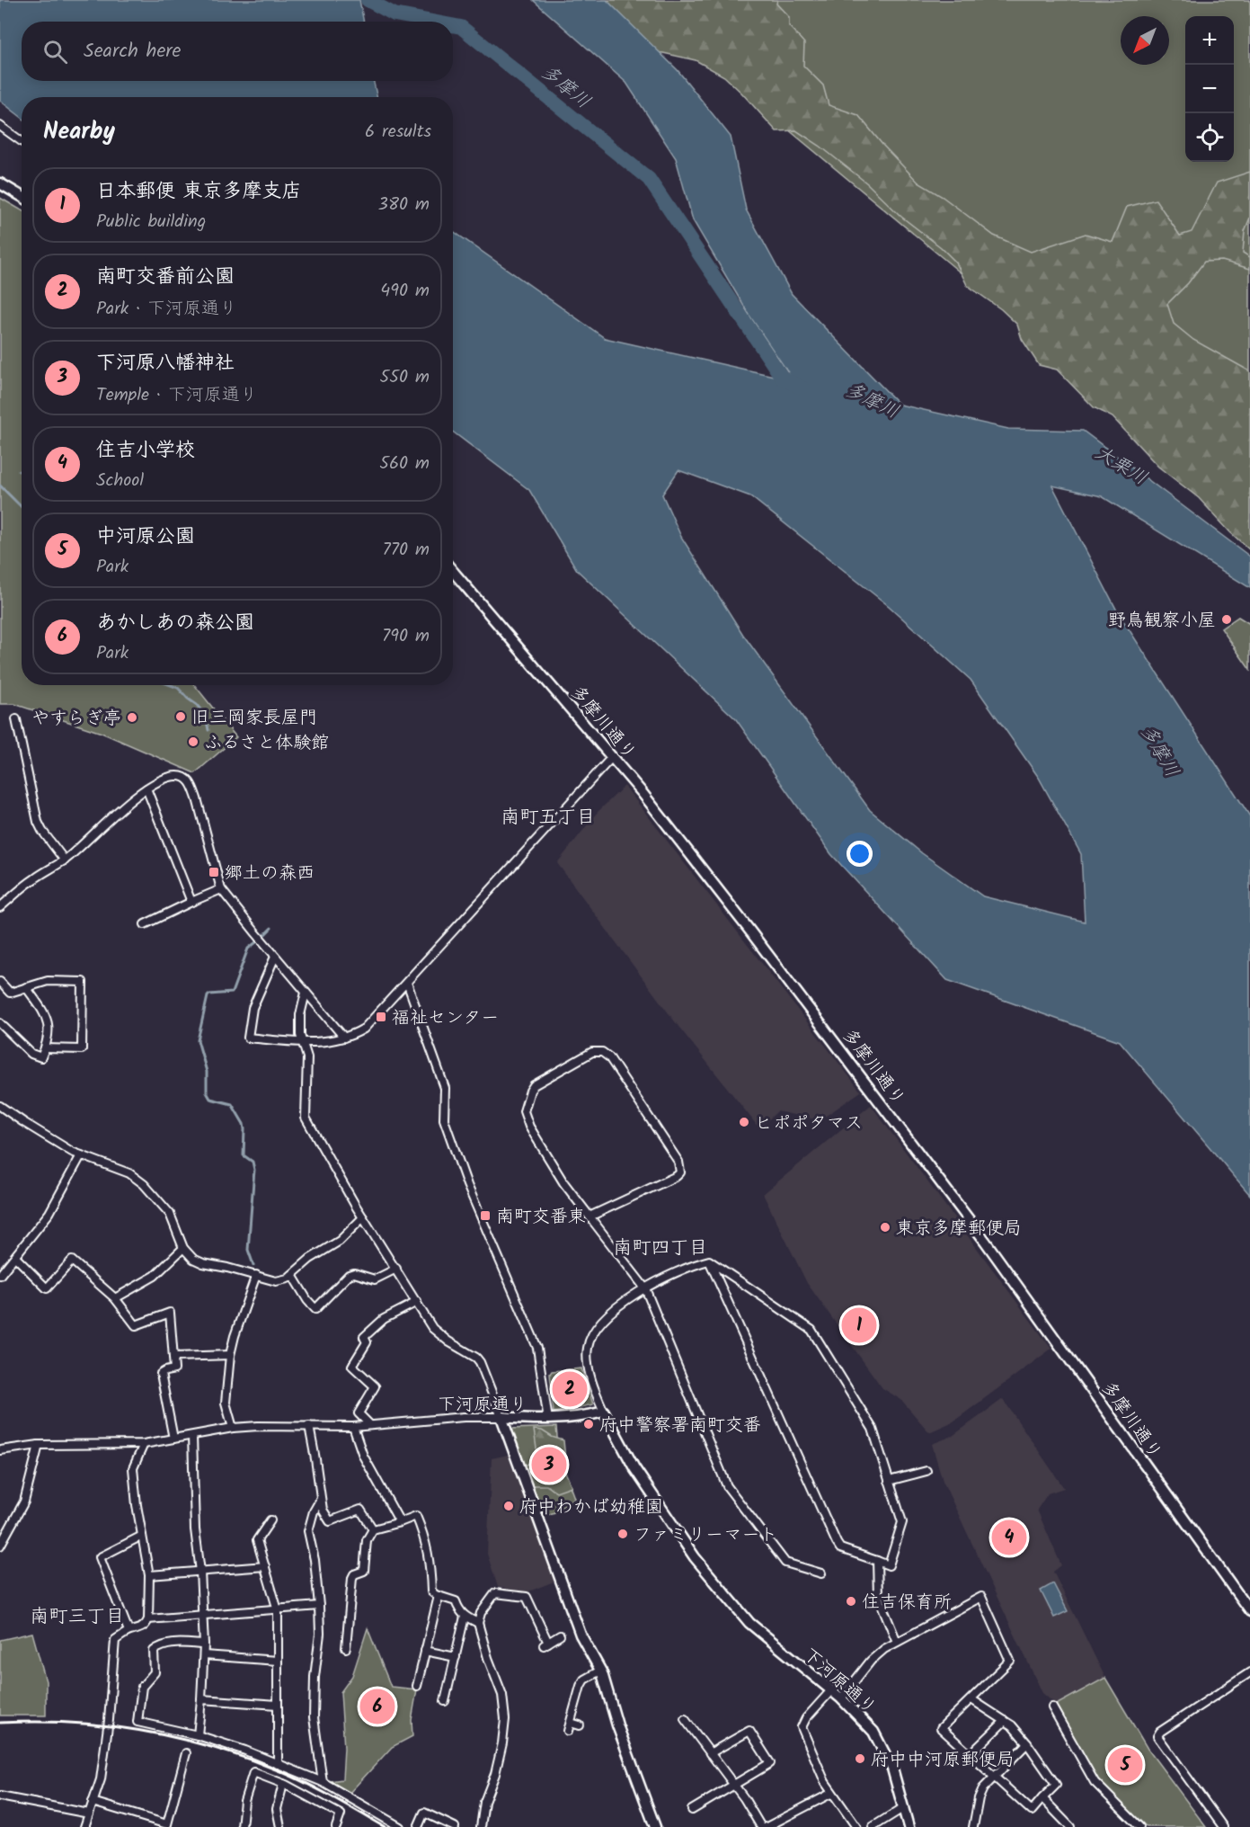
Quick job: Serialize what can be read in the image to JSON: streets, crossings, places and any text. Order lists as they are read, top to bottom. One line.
{"streets":{"street":["多摩川通り","下河原通り"]},"districts":["南町五丁目","南町四丁目","南町三丁目"],"water":["多摩川","大栗川"],"places":{"other":["野鳥観察小屋","旧三岡家長屋門","やすらぎ亭","ふるさと体験館","ヒポポタマス","東京多摩郵便局","府中警察署南町交番","府中わかば幼稚園","ファミリーマート","住吉保育所","府中中河原郵便局"],"transit":["郷土の森西","福祉センター","南町交番東"]},"north":"bottom left","page":{"map_buttons":["+","−"],"search":"Search here","heading":["Nearby","6 results"],"list":[{"mark":"1","name":"日本郵便 東京多摩支店","note":"Public building","value":"380 m"},{"mark":"2","name":"南町交番前公園","note":"Park · 下河原通り","value":"490 m"},{"mark":"3","name":"下河原八幡神社","note":"Temple · 下河原通り","value":"550 m"},{"mark":"4","name":"住吉小学校","note":"School","value":"560 m"},{"mark":"5","name":"中河原公園","note":"Park","value":"770 m"},{"mark":"6","name":"あかしあの森公園","note":"Park","value":"790 m"}],"pins":["1","2","3","4","6","5"]}}
